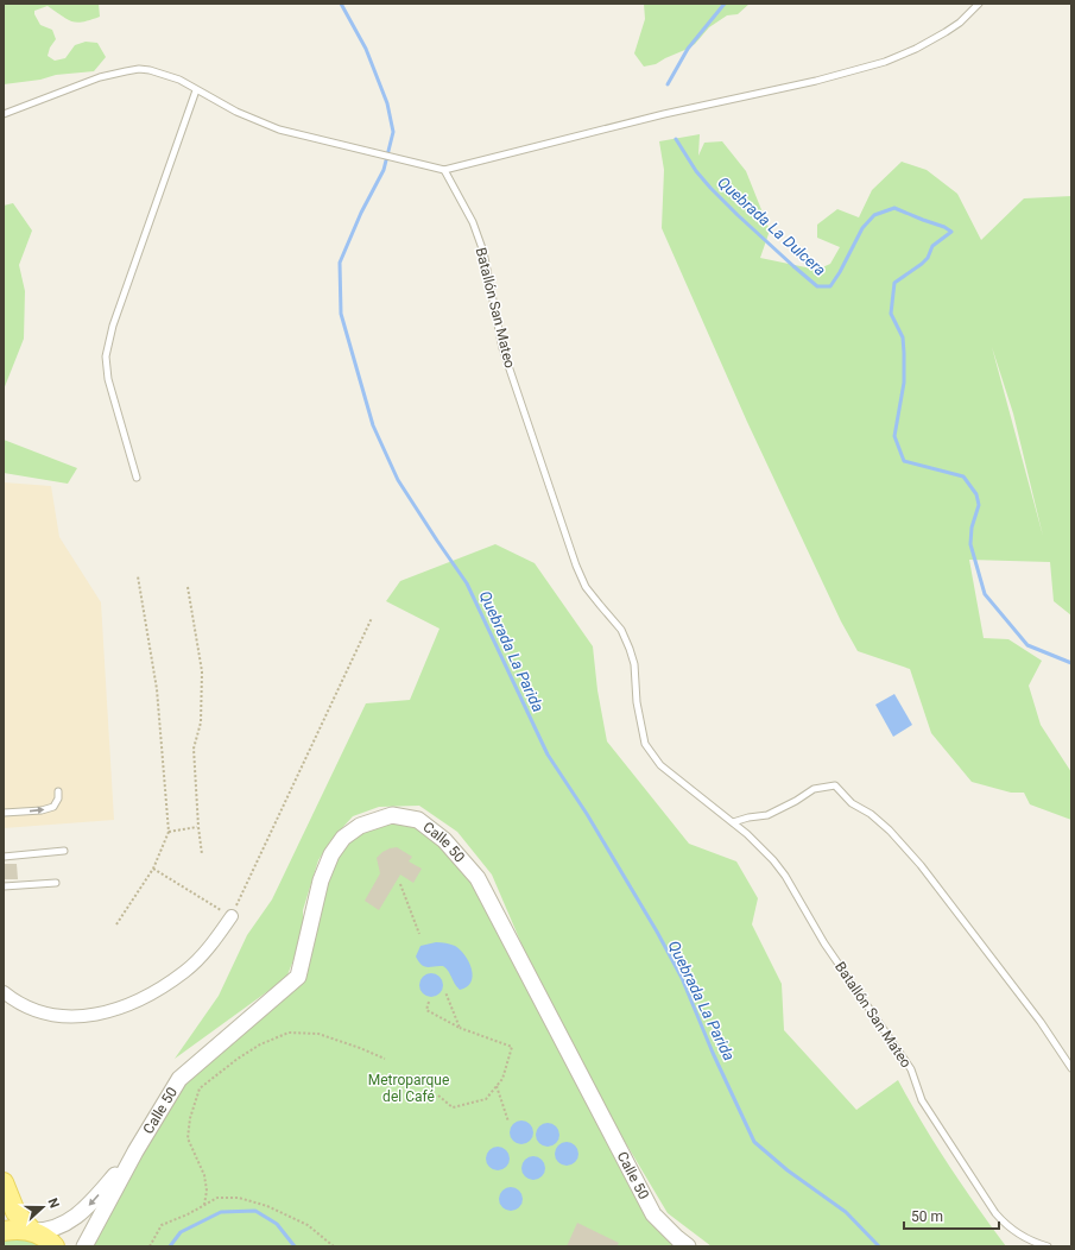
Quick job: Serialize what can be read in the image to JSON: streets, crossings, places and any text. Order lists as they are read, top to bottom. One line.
{"streets":{"street":["Calle 50"],"lane":["Batallón San Mateo"]},"water":["Quebrada La Dulcera","Quebrada La Parida"],"parks":["Metroparque del Café"],"scale_bar":"50 m","north":"right"}
